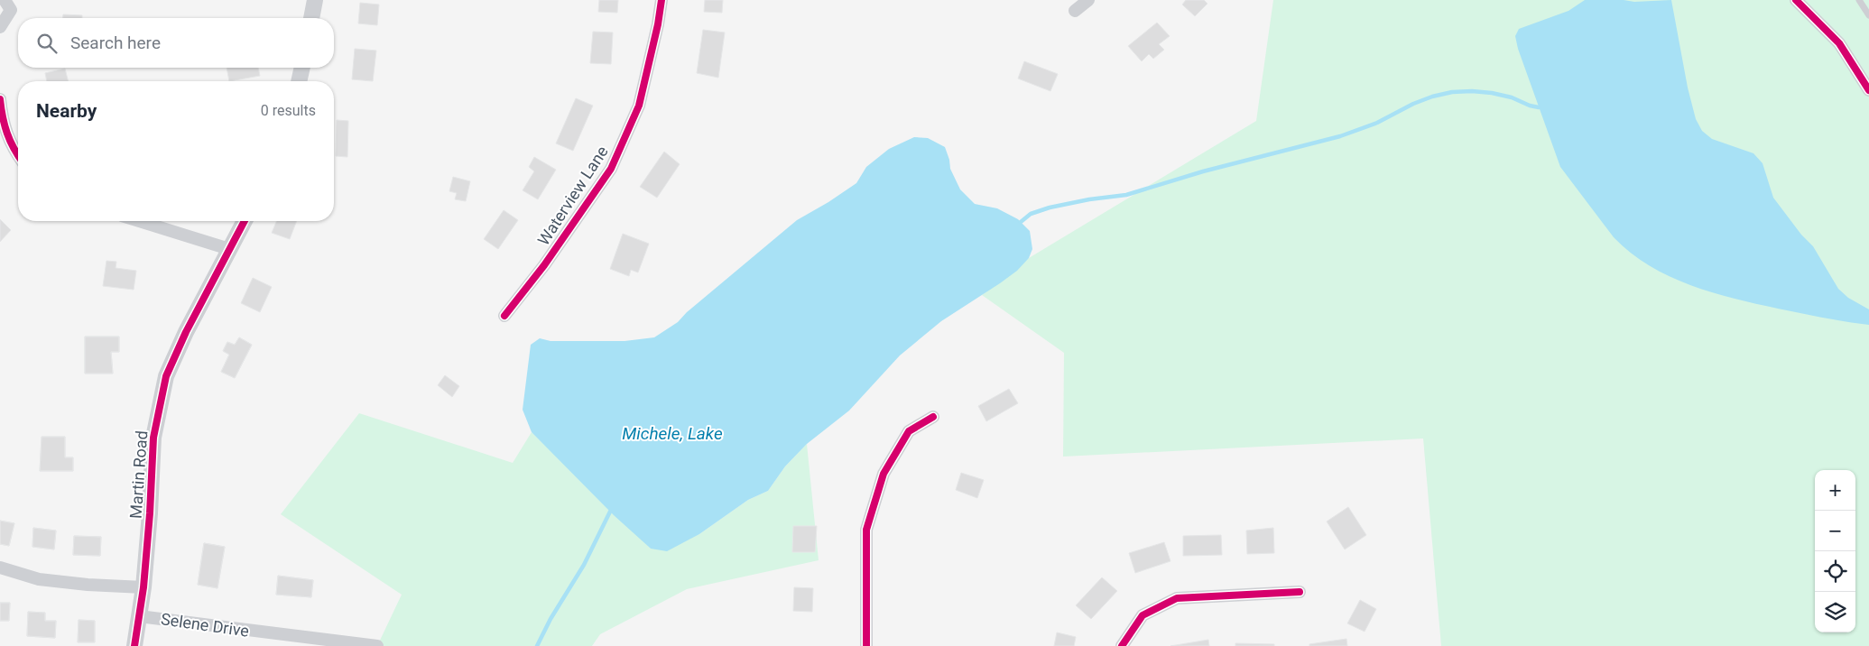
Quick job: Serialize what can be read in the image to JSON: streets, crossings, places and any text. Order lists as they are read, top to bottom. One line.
{"streets":{"street":["Waterview Lane","Martin Road","Selene Drive"]},"crossings":[["Martin Road","Selene Drive"]],"water":["Michele, Lake"],"page":{"search":"Search here","heading":["Nearby","0 results"],"map_buttons":["+","−"]}}
